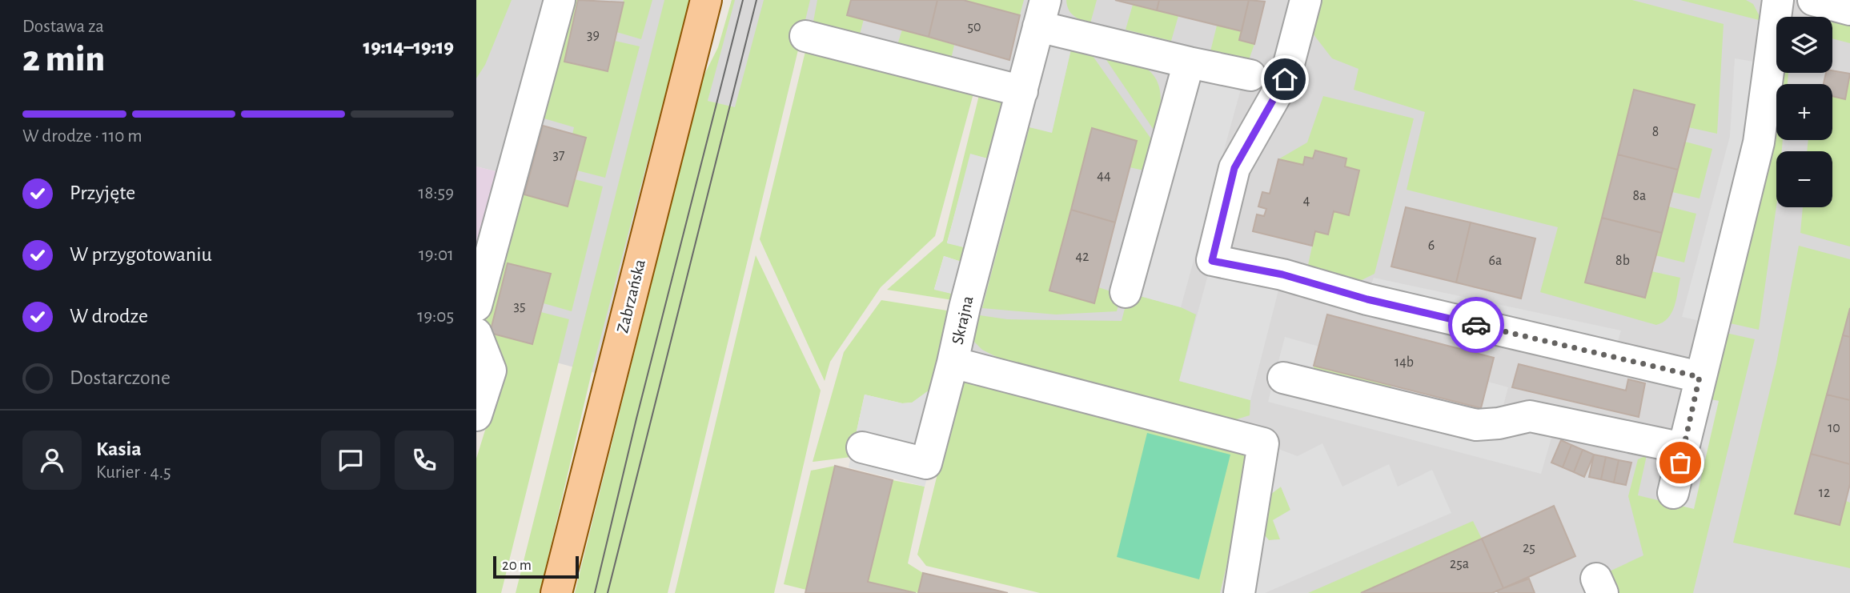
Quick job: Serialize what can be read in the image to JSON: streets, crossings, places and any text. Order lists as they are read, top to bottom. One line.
{"streets":{"main road":["Zabrzańska"],"street":["Skrajna"]},"house_numbers":["50","39","8","37","44","8a","4","6","42","6a","8b","35","14b","10","12","25","25a"],"scale_bar":"20 m","page":{"heading":["2 min","Dostawa za","19:14–19:19"],"panel":["Kasia","Kurier · 4.5"],"map_buttons":["+","−"],"bar":"W drodze · 110 m","list":[["Przyjęte","18:59"],["W przygotowaniu","19:01"],["W drodze","19:05"],"Dostarczone"],"scale":"20 m"}}
